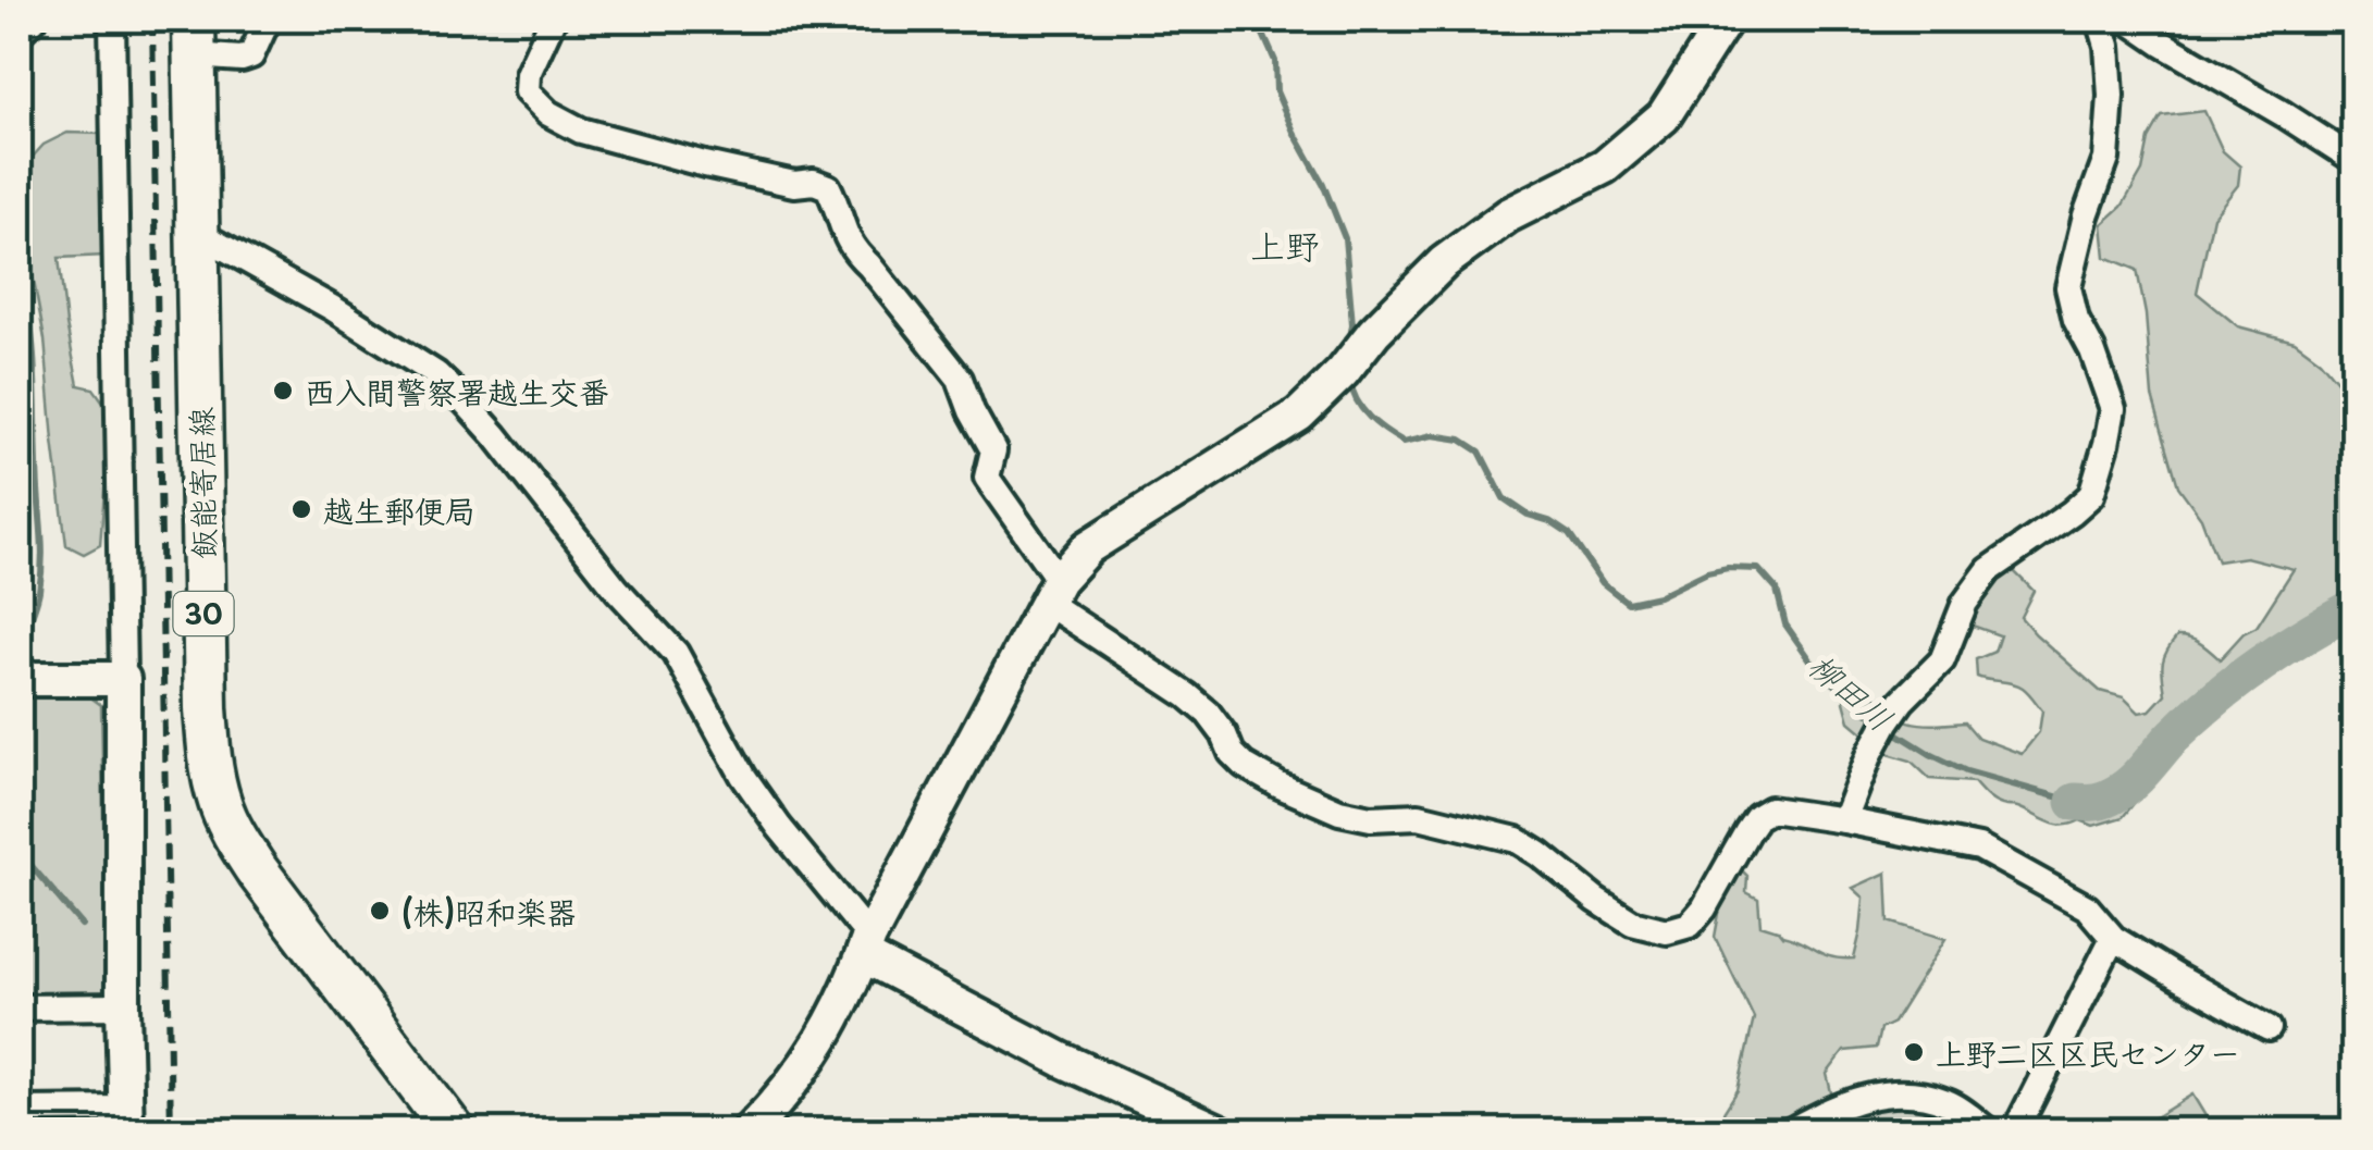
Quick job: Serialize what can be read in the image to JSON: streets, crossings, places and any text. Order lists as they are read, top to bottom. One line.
{"streets":{"main road":["飯能寄居線","30"]},"districts":["上野"],"water":["柳田川"],"places":["西入間警察署越生交番","越生郵便局","(株)昭和楽器","上野二区区民センター"]}
